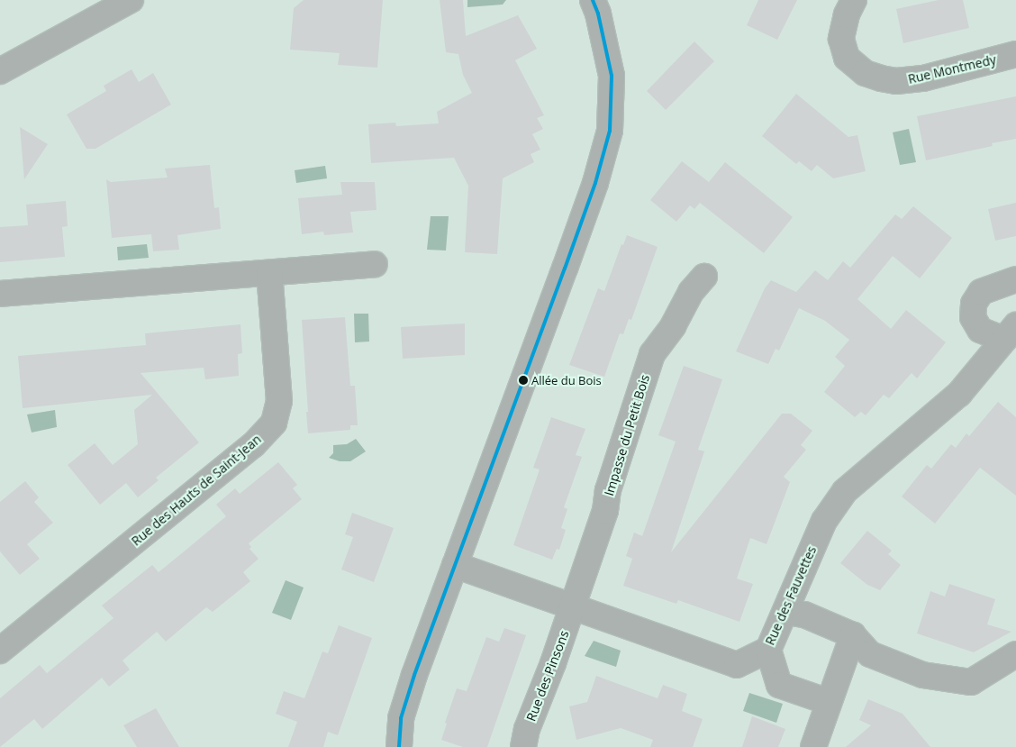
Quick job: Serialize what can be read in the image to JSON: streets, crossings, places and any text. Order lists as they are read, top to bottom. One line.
{"streets":{"street":["Rue Montmedy","Impasse du Petit Bois","Rue des Hauts de Saint-Jean","Rue des Fauvettes","Rue des Pinsons"]},"crossings":[["Impasse du Petit Bois","Rue des Fauvettes"],["Impasse du Petit Bois","Rue des Pinsons"],["Rue des Fauvettes","Rue des Pinsons"]],"places":["Allée du Bois"]}
